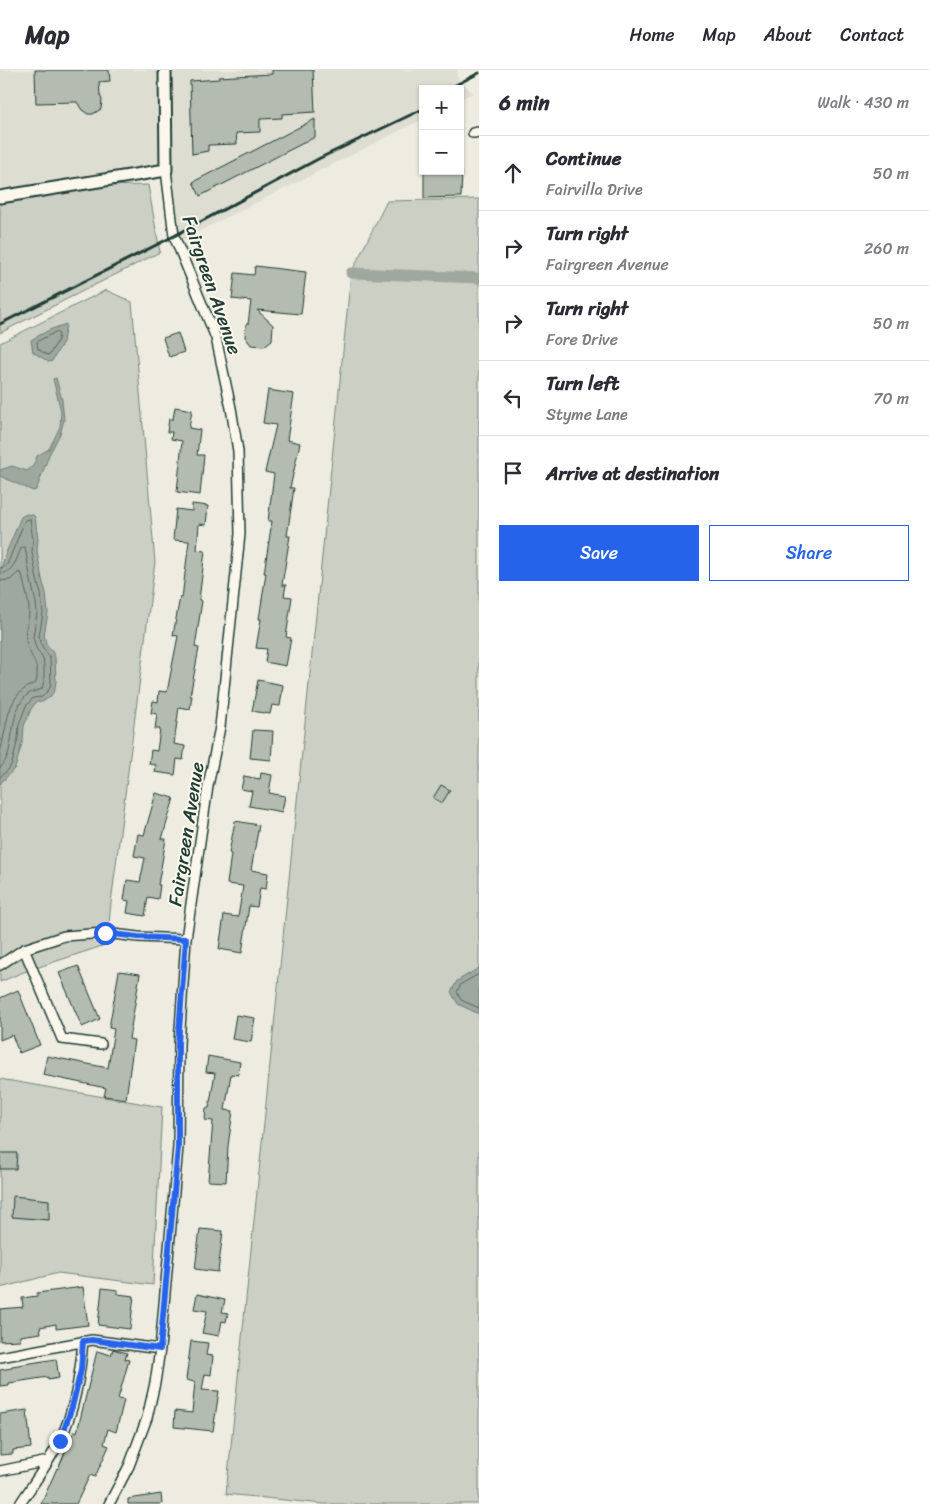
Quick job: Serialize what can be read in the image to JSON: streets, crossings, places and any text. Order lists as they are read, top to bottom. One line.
{"streets":{"street":["Fairgreen Avenue"]},"page":{"header":"Map","nav":["Home","Map","About","Contact"],"heading":["6 min","Walk · 430 m"],"map_buttons":["+","−"],"list":[["Continue","Fairvilla Drive","50 m"],["Turn right","Fairgreen Avenue","260 m"],["Turn right","Fore Drive","50 m"],["Turn left","Styme Lane","70 m"],"Arrive at destination"],"buttons":["Save","Share"]}}
